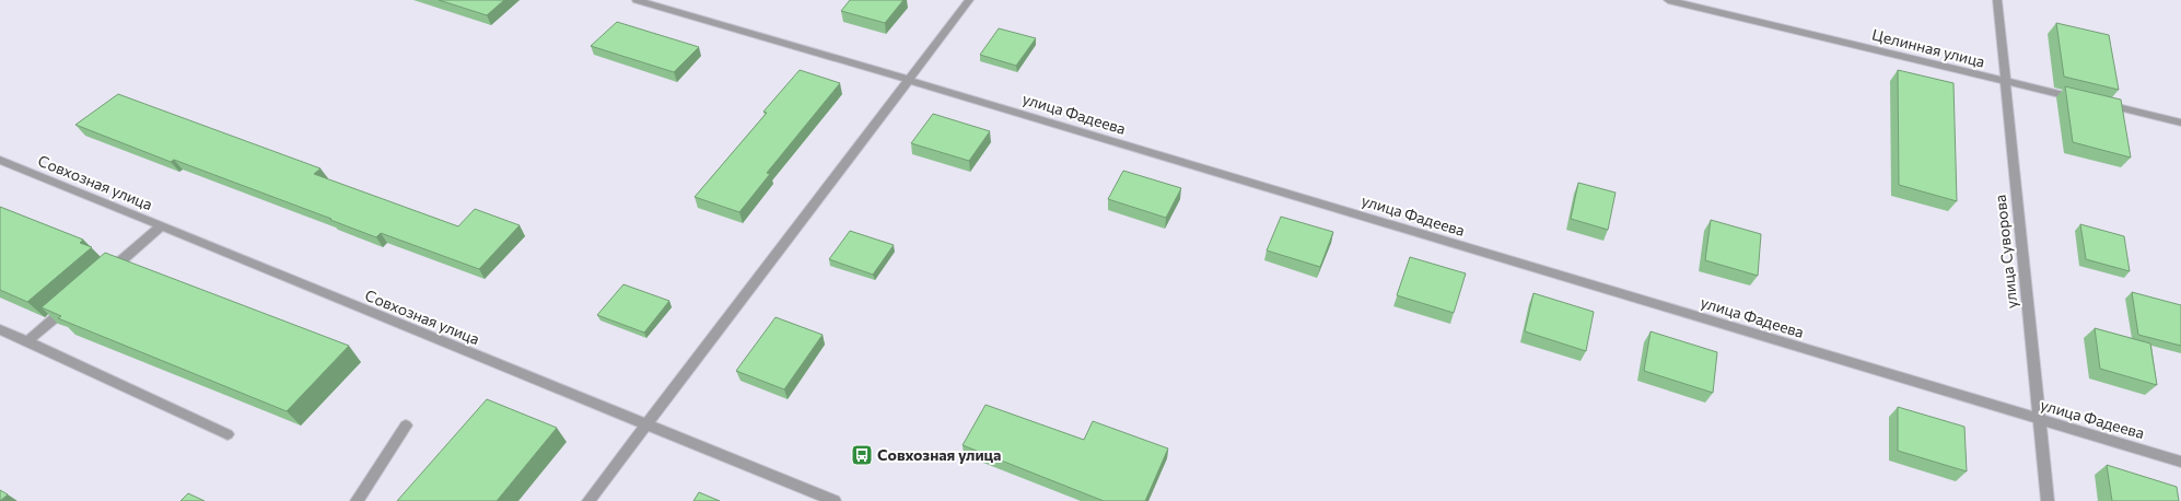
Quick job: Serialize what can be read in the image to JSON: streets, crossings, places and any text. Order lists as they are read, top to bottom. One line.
{"streets":{"street":["Целинная улица","улица Фадеева","Совхозная улица","улица Суворова"]},"crossings":[["Целинная улица","улица Суворова"],["улица Фадеева","улица Суворова"]],"places":{"bus stop":["Совхозная улица"]}}
